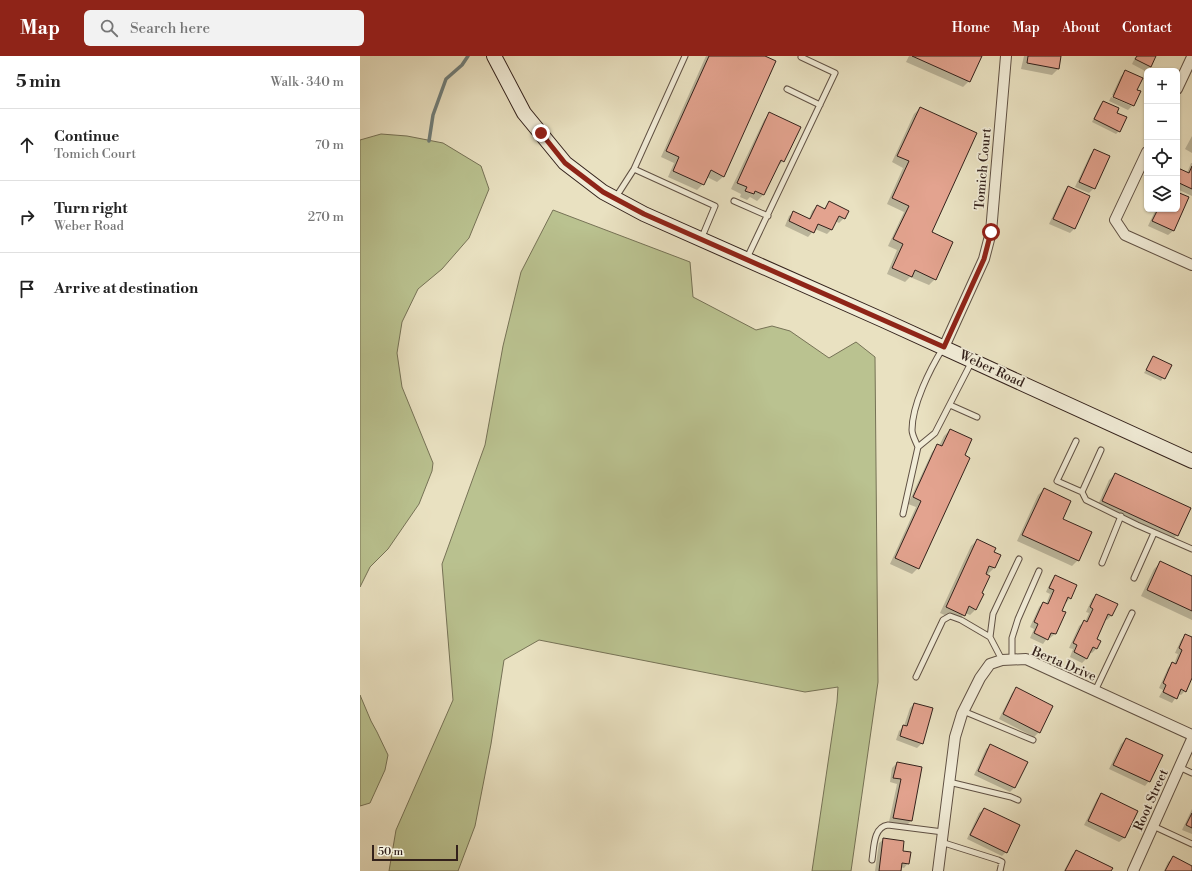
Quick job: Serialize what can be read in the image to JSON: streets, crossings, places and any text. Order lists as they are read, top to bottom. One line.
{"streets":{"main road":["Weber Road"],"street":["Tomich Court","Berta Drive","Root Street"]},"crossings":[["Tomich Court","Weber Road"]],"scale_bar":"50 m","page":{"header":"Map","search":"Search here","nav":["Home","Map","About","Contact"],"heading":["5 min","Walk · 340 m"],"map_buttons":["+","−"],"list":[["Continue","Tomich Court","70 m"],["Turn right","Weber Road","270 m"],"Arrive at destination"],"scale":"50 m"}}
